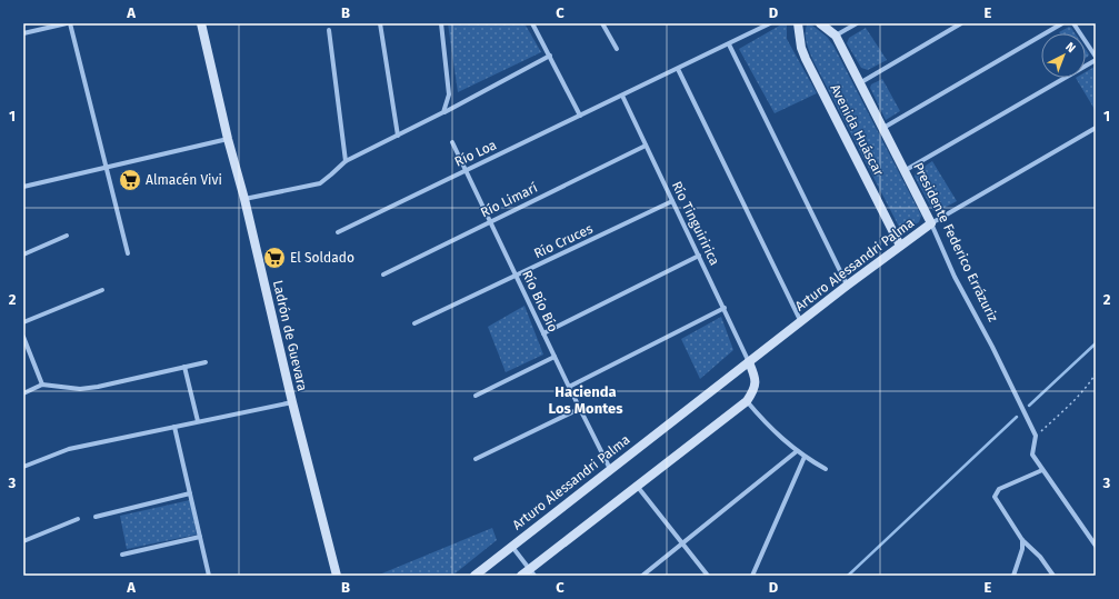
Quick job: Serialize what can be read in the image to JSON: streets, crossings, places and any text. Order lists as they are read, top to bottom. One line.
{"streets":{"street":["Avenida Huáscar","Río Loa","Río Limarí","Río Tinguiririca","Río Cruces","Presidente Federico Errázuriz","Arturo Alessandri Palma","Río Bío Bío","Ladrón de Guevara"]},"crossings":[["Avenida Huáscar","Arturo Alessandri Palma"],["Río Loa","Río Tinguiririca"],["Río Loa","Río Bío Bío"],["Río Limarí","Río Tinguiririca"],["Río Limarí","Río Bío Bío"],["Río Tinguiririca","Río Cruces"],["Río Tinguiririca","Arturo Alessandri Palma"],["Río Cruces","Río Bío Bío"],["Presidente Federico Errázuriz","Arturo Alessandri Palma"],["Arturo Alessandri Palma","Río Bío Bío"]],"districts":["Hacienda Los Montes"],"places":{"supermarket":["Almacén Vivi","El Soldado"]},"north":"top right","grid":{"columns":["A","B","C","D","E"],"rows":["1","2","3"]}}
